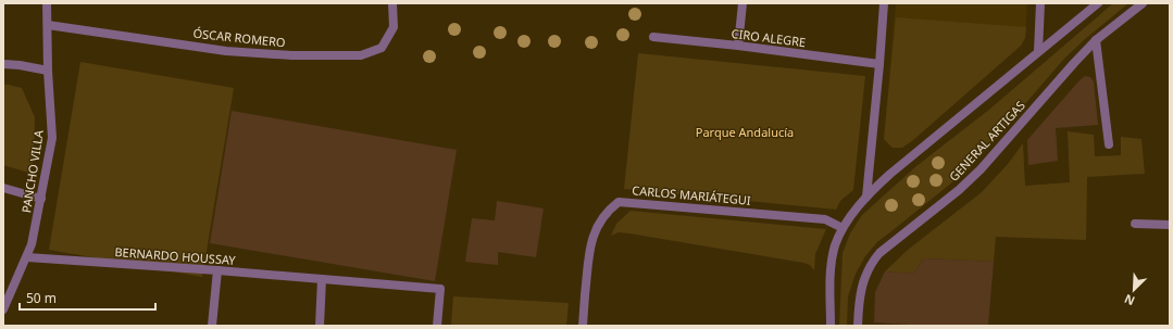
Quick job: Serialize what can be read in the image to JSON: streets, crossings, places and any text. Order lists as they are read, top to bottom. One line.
{"streets":{"street":["ÓSCAR ROMERO","CIRO ALEGRE","GENERAL ARTIGAS","PANCHO VILLA","CARLOS MARIÁTEGUI","BERNARDO HOUSSAY"]},"crossings":[["ÓSCAR ROMERO","PANCHO VILLA"],["PANCHO VILLA","BERNARDO HOUSSAY"]],"parks":["Parque Andalucía"],"scale_bar":"50 m","north":"bottom left"}
